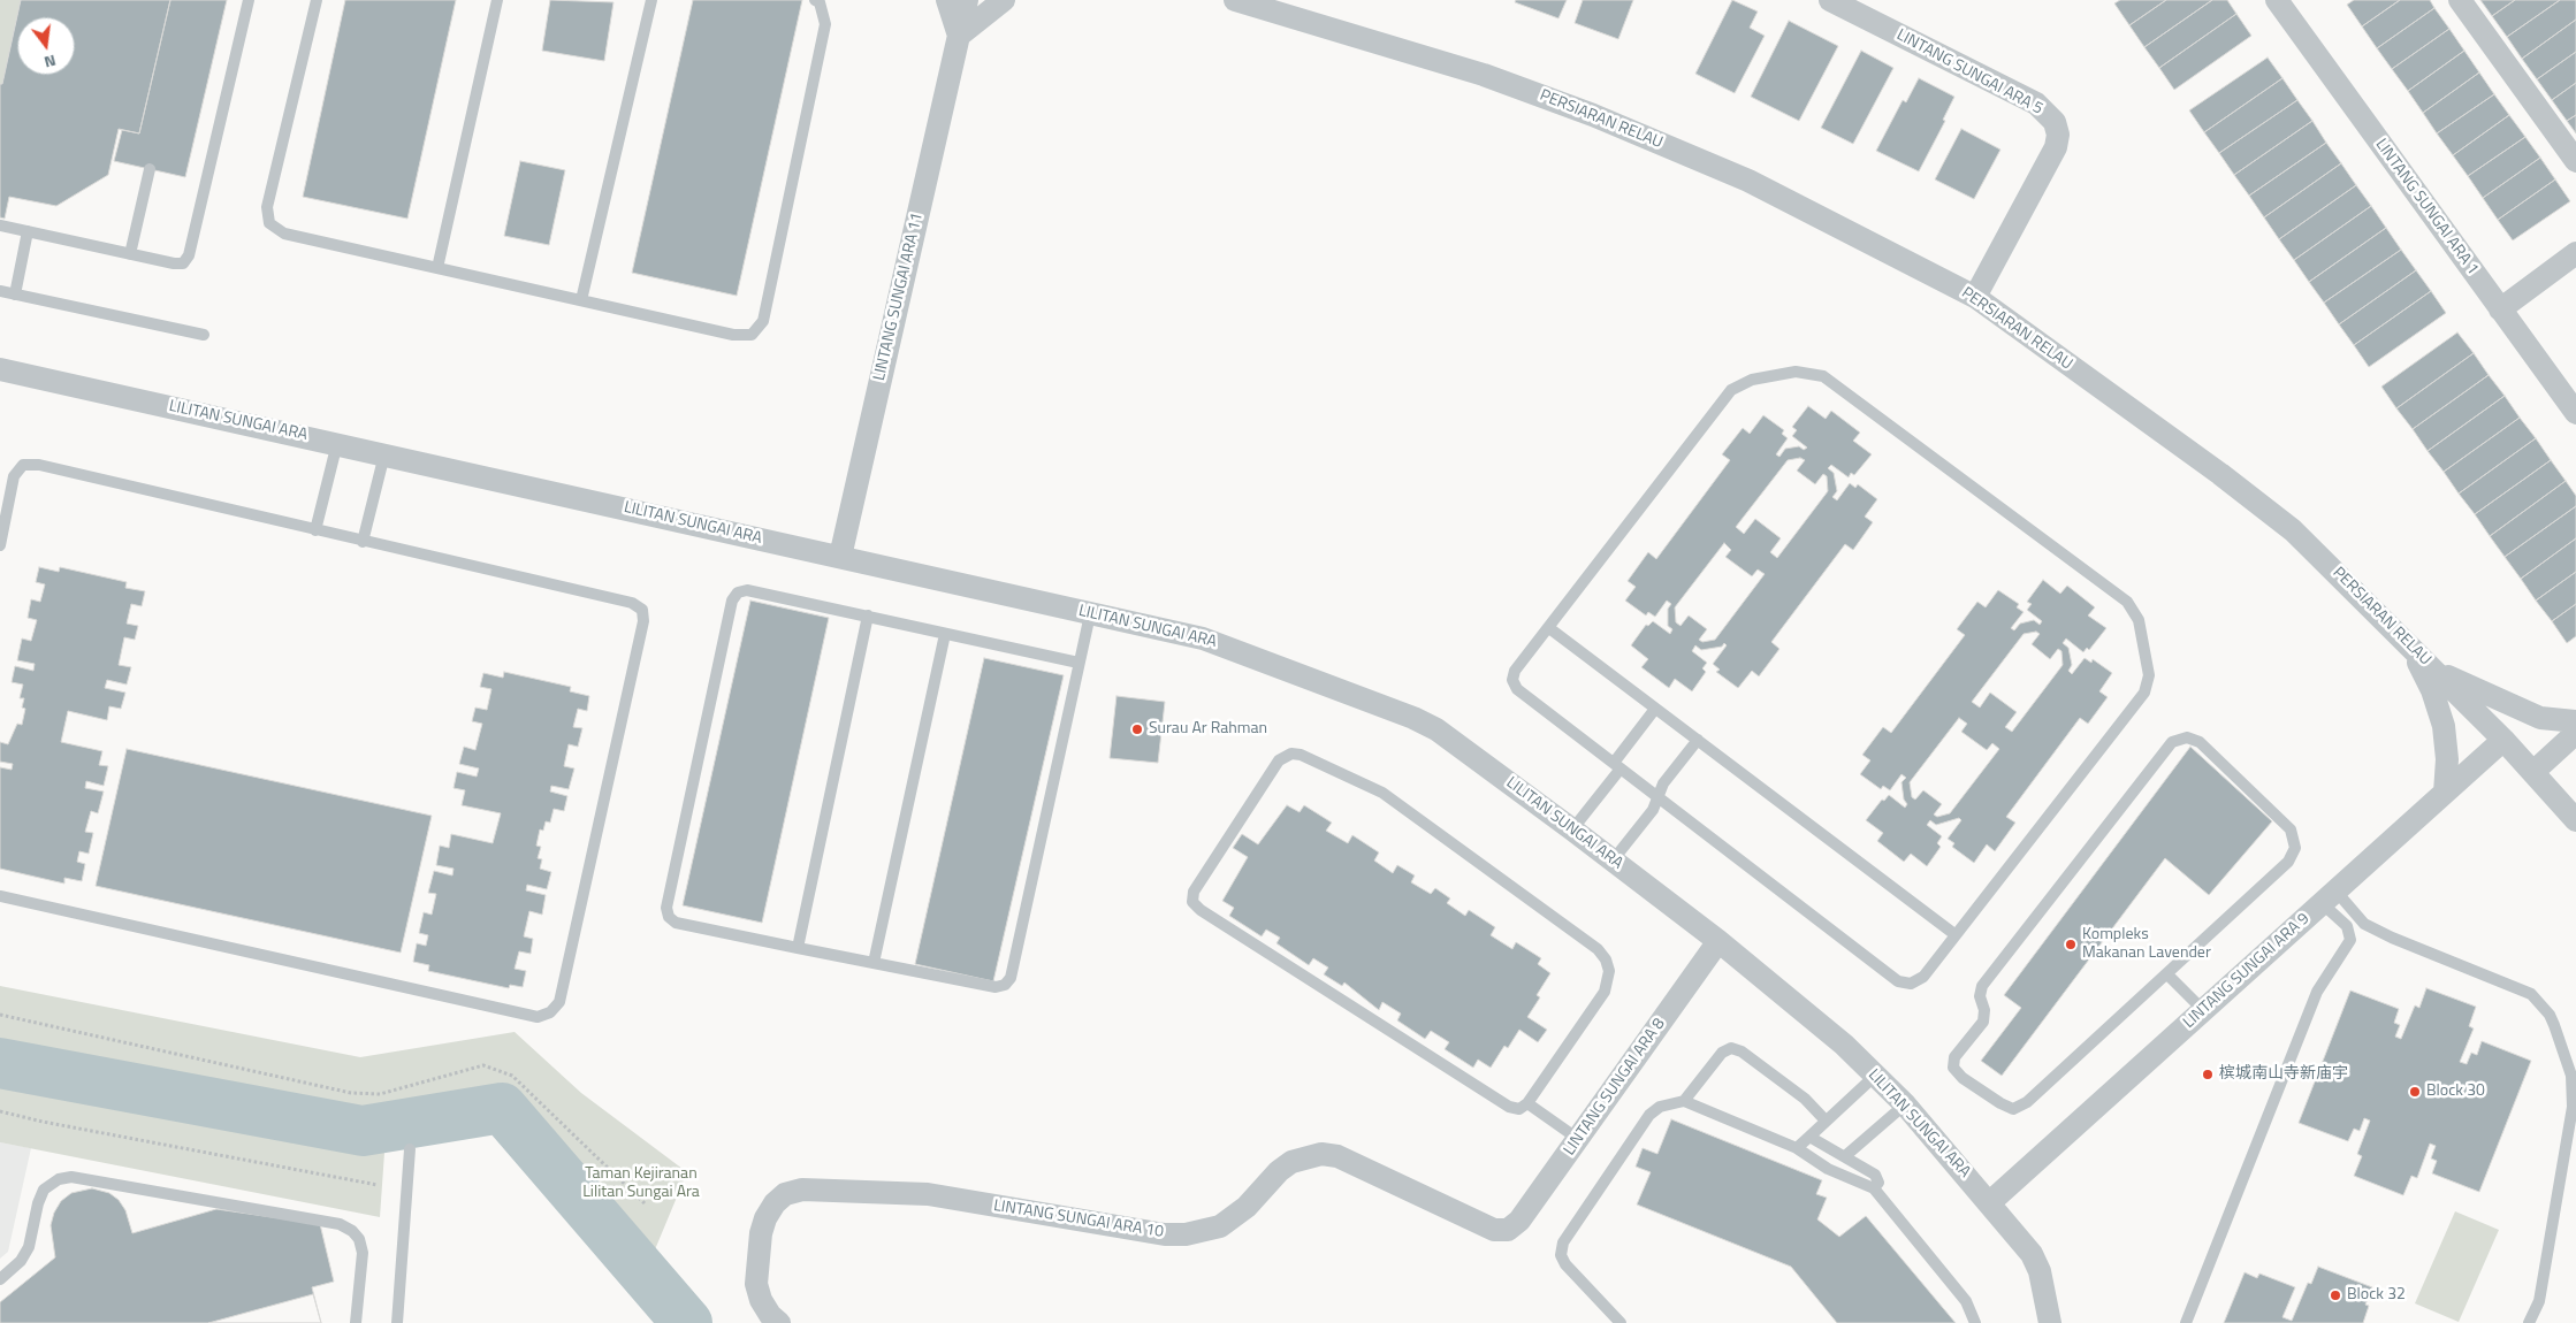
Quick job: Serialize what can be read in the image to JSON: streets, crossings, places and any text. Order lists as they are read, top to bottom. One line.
{"streets":{"street":["LINTANG SUNGAI ARA 5","PERSIARAN RELAU","LINTANG SUNGAI ARA 1","LINTANG SUNGAI ARA 11","LILITAN SUNGAI ARA","LINTANG SUNGAI ARA 9","LINTANG SUNGAI ARA 8","LINTANG SUNGAI ARA 10"]},"crossings":[["LINTANG SUNGAI ARA 5","PERSIARAN RELAU"],["PERSIARAN RELAU","LINTANG SUNGAI ARA 9"],["LINTANG SUNGAI ARA 11","LILITAN SUNGAI ARA"],["LILITAN SUNGAI ARA","LINTANG SUNGAI ARA 9"],["LILITAN SUNGAI ARA","LINTANG SUNGAI ARA 8"],["LINTANG SUNGAI ARA 8","LINTANG SUNGAI ARA 10"]],"parks":["Taman Kejiranan Lilitan Sungai Ara"],"places":["Surau Ar Rahman","Kompleks Makanan Lavender","槟城南山寺新庙宇","Block 30","Block 32"],"north":"bottom"}
